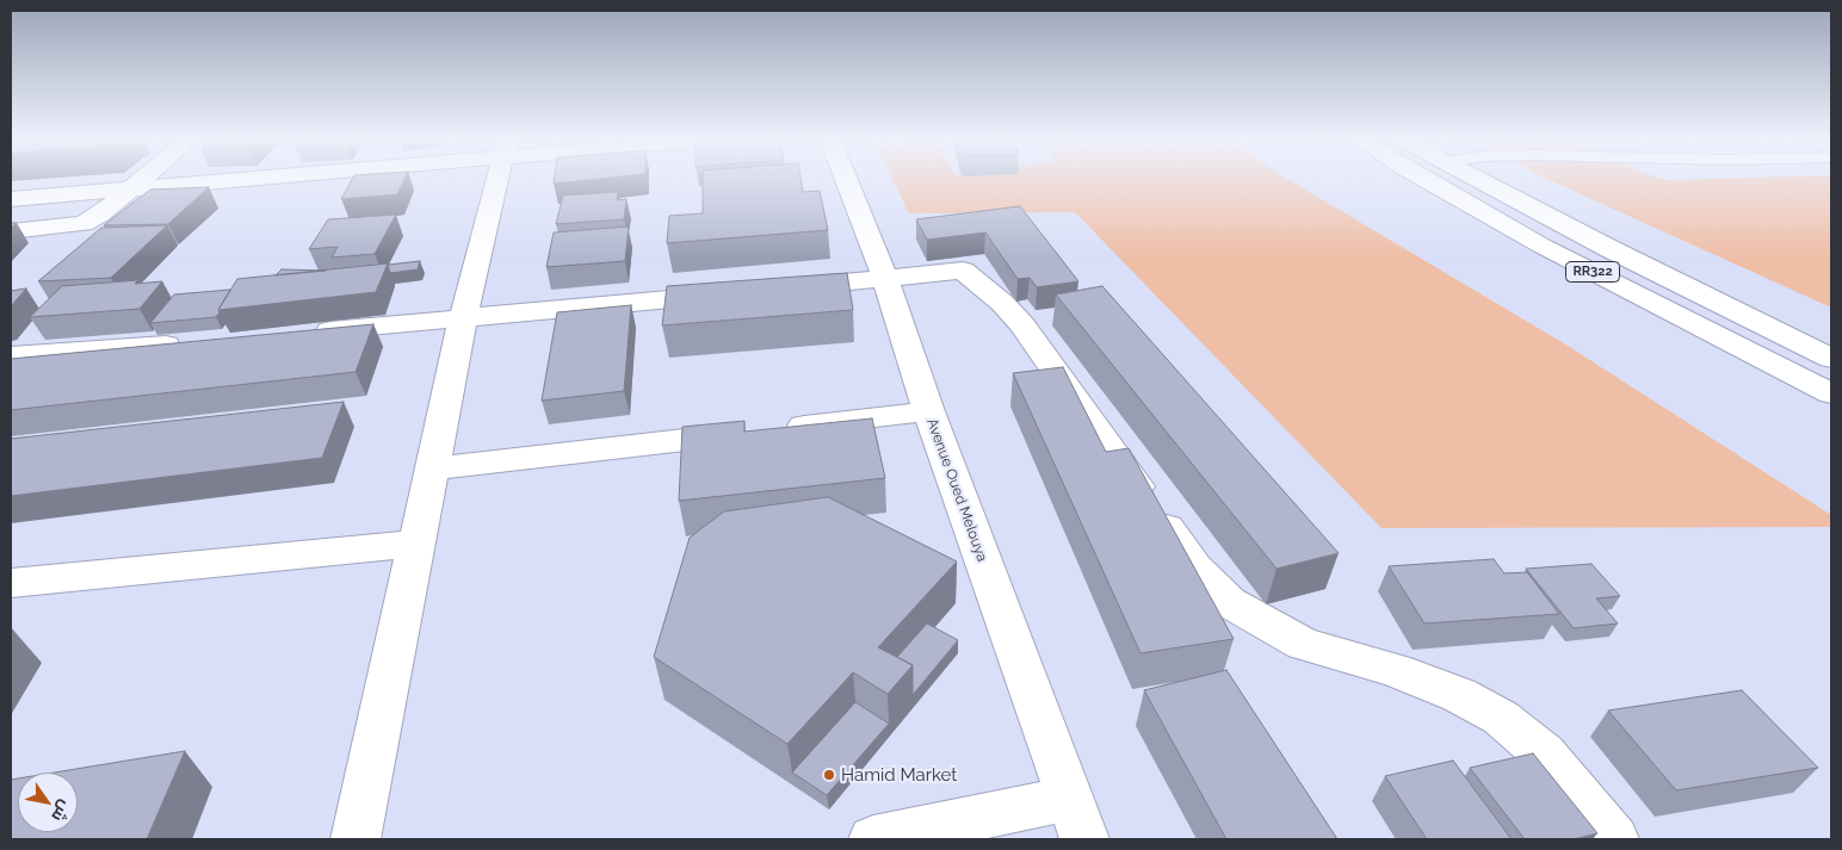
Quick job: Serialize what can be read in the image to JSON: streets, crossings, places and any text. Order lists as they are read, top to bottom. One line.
{"streets":{"street":["RR322","Avenue Oued Melouya"]},"places":["Hamid Market"],"north":"bottom right"}
